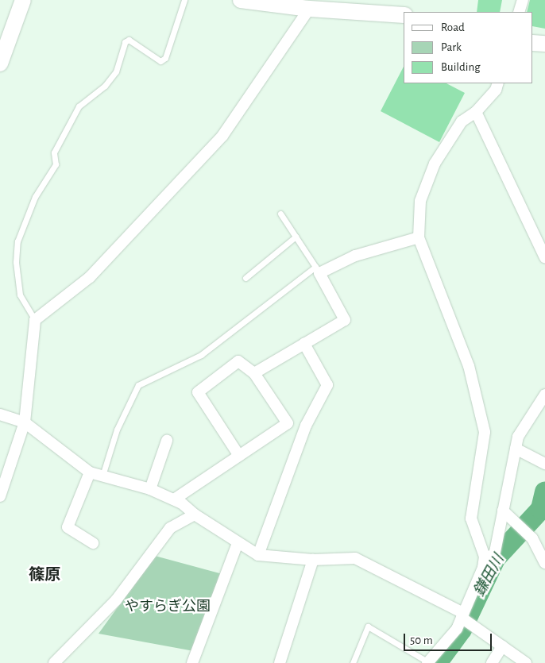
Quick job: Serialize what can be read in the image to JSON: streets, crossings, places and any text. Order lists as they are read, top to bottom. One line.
{"districts":["篠原"],"water":["鎌田川"],"parks":["やすらぎ公園"],"legend":["Road","Park","Building"],"scale_bar":"50 m"}
